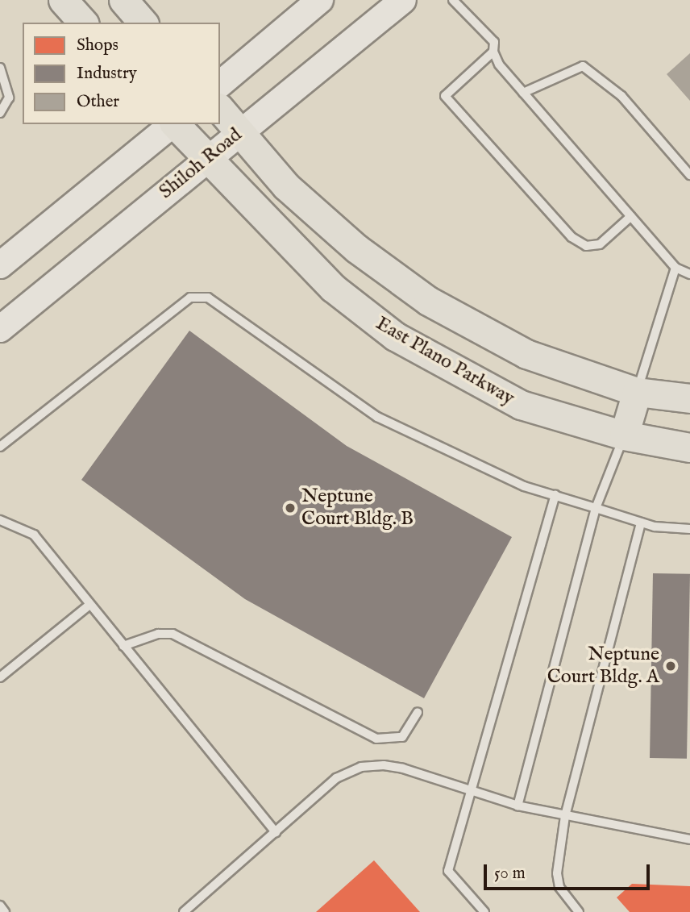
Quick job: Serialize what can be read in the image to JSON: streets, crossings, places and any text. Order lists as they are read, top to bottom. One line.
{"streets":{"main road":["Shiloh Road","East Plano Parkway"]},"crossings":[["Shiloh Road","East Plano Parkway"]],"places":["Neptune Court Bldg. B","Neptune Court Bldg. A"],"legend":["Shops","Industry","Other"],"scale_bar":"50 m"}
